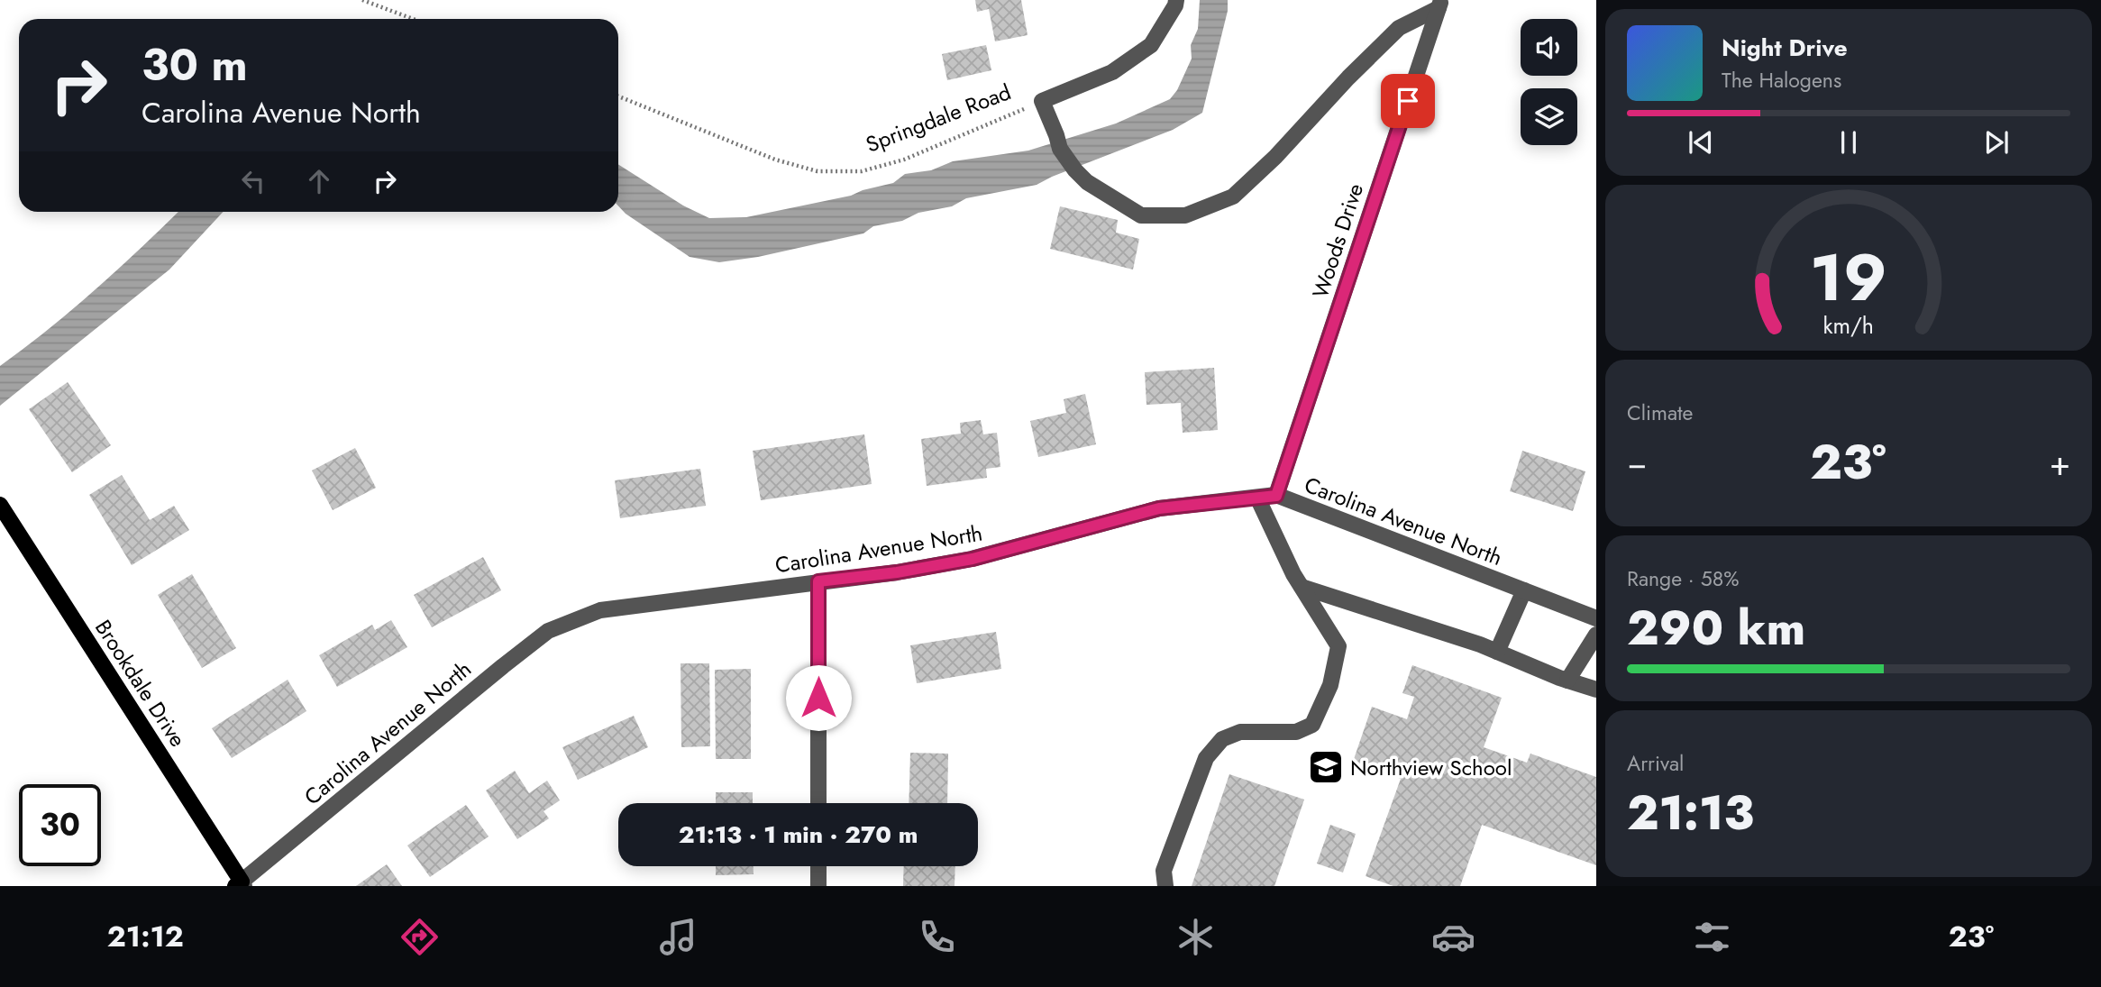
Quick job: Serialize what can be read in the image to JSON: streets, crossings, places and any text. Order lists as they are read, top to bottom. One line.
{"streets":{"main road":["Brookdale Drive"],"street":["Springdale Road","Woods Drive","Carolina Avenue North"]},"crossings":[["Woods Drive","Carolina Avenue North"],["Carolina Avenue North","Brookdale Drive"]],"places":{"school or university":["Northview School"]},"page":{"turn":["30 m","Carolina Avenue North"],"song":["Night Drive","The Halogens"],"tile":["Climate",["Range · 58%","290 km"],["Arrival","21:13"]],"heat":["−","23°","+"],"limit":"30","trip":"21:13 · 1 min · 270 m","tabs":["21:12","23°"],"gauge":["19","km/h"]}}
